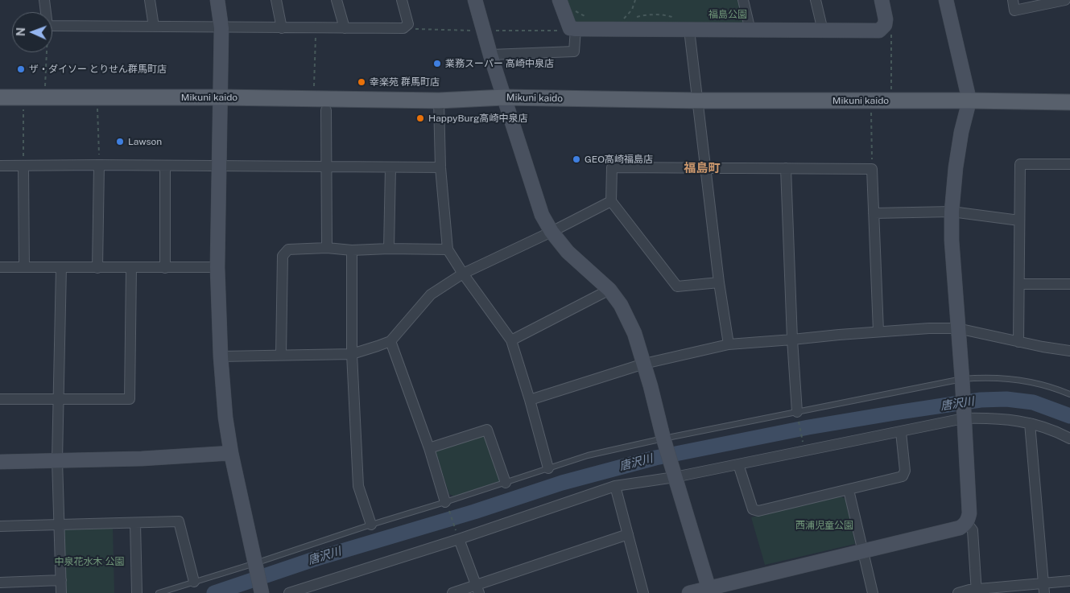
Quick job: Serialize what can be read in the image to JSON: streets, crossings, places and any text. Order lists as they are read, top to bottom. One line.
{"streets":{"main road":["Mikuni kaido"]},"districts":["福島町"],"water":["唐沢川"],"parks":["福島公園","西浦児童公園","中泉花水木 公園"],"places":["業務スーパー 高崎中泉店","ザ・ダイソー とりせん群馬町店","幸楽苑 群馬町店","HappyBurg高崎中泉店","Lawson","GEO高崎福島店"],"north":"left"}
